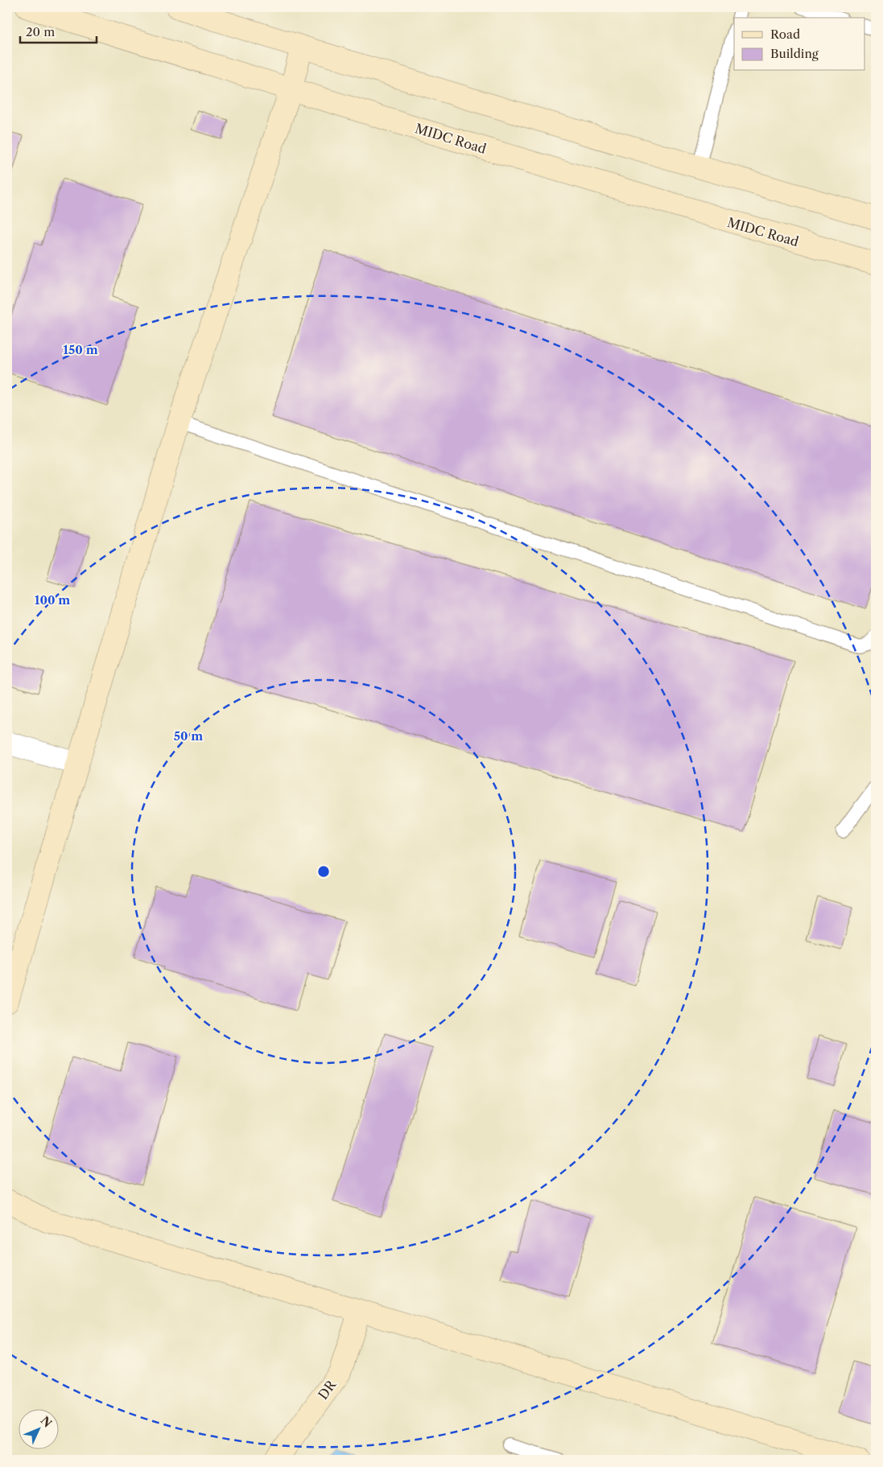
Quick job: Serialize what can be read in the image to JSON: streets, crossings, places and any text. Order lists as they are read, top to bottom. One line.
{"streets":{"street":["MIDC Road","DR"]},"legend":["Road","Building"],"scale_bar":"20 m","north":"top right","rings":["150 m","100 m","50 m"]}
